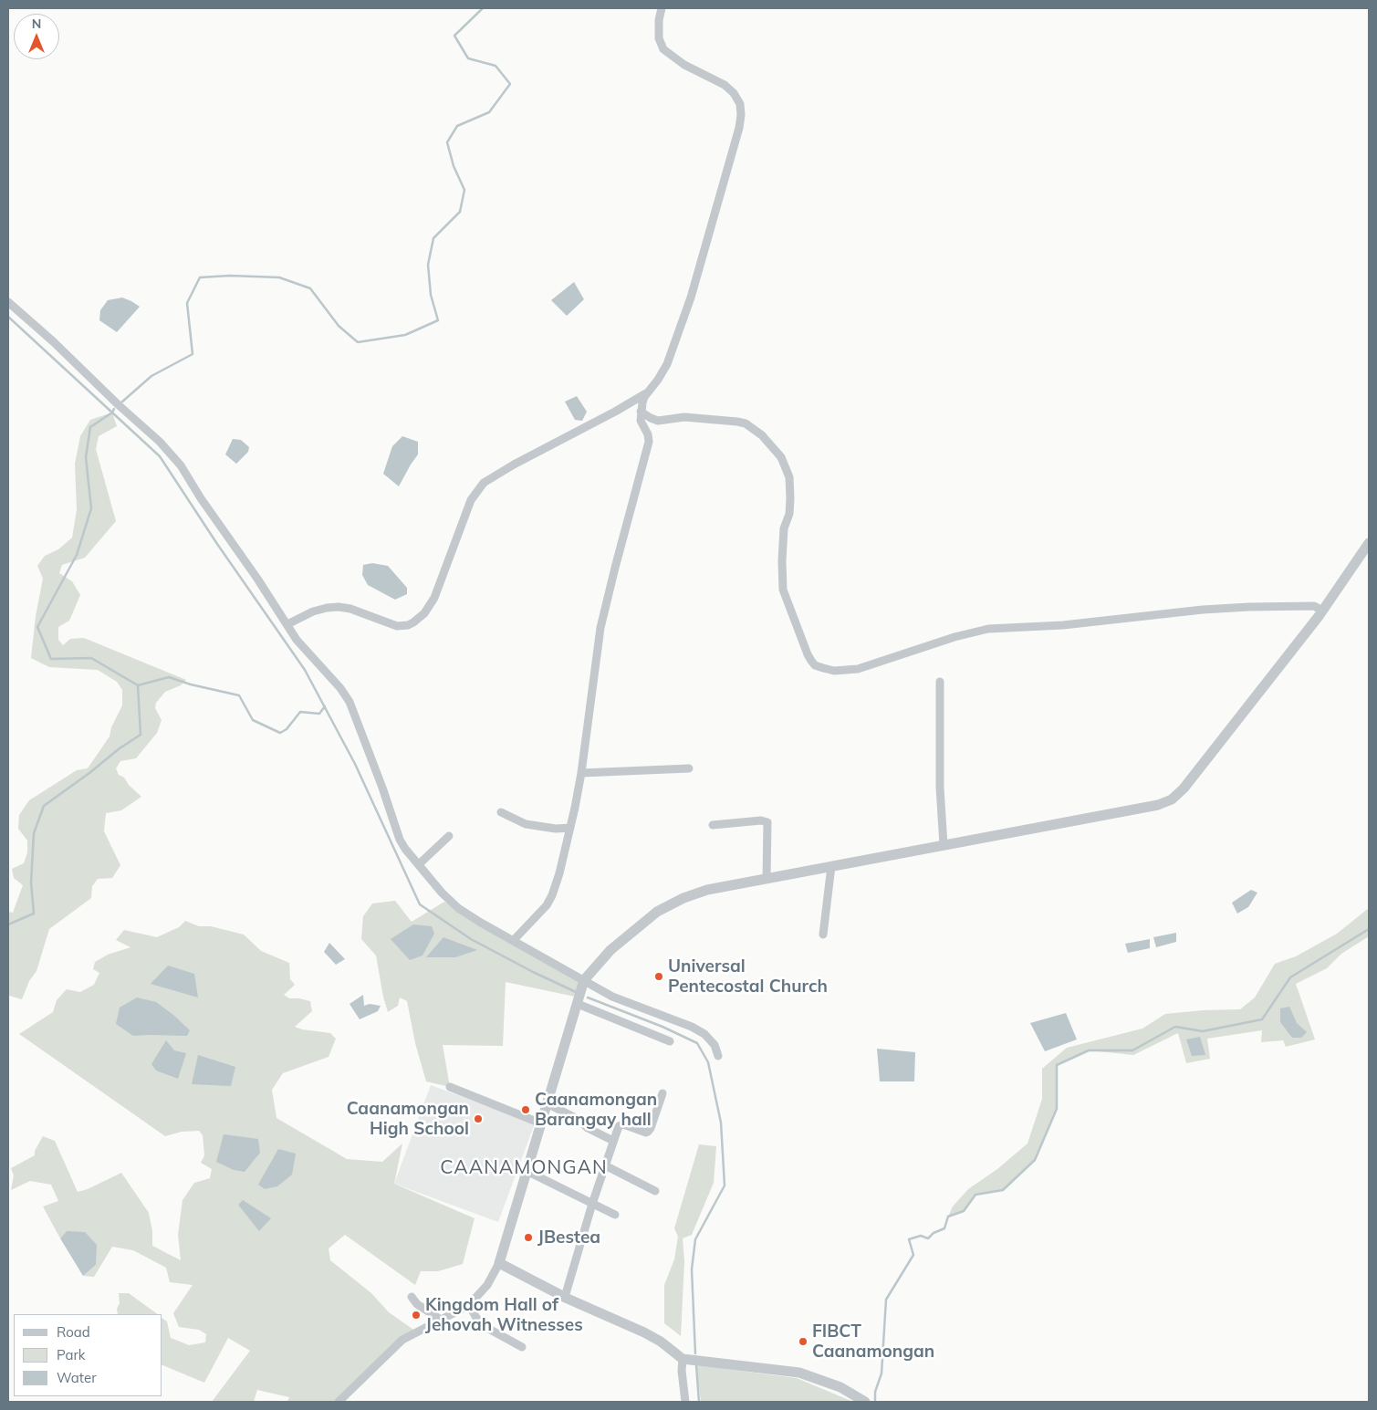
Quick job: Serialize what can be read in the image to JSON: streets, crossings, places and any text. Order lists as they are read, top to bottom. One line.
{"districts":["CAANAMONGAN"],"places":["Universal Pentecostal Church","Caanamongan Barangay hall","Caanamongan High School","JBestea","Kingdom Hall of Jehovah Witnesses","FIBCT Caanamongan"],"legend":["Road","Park","Water"],"north":"top"}
